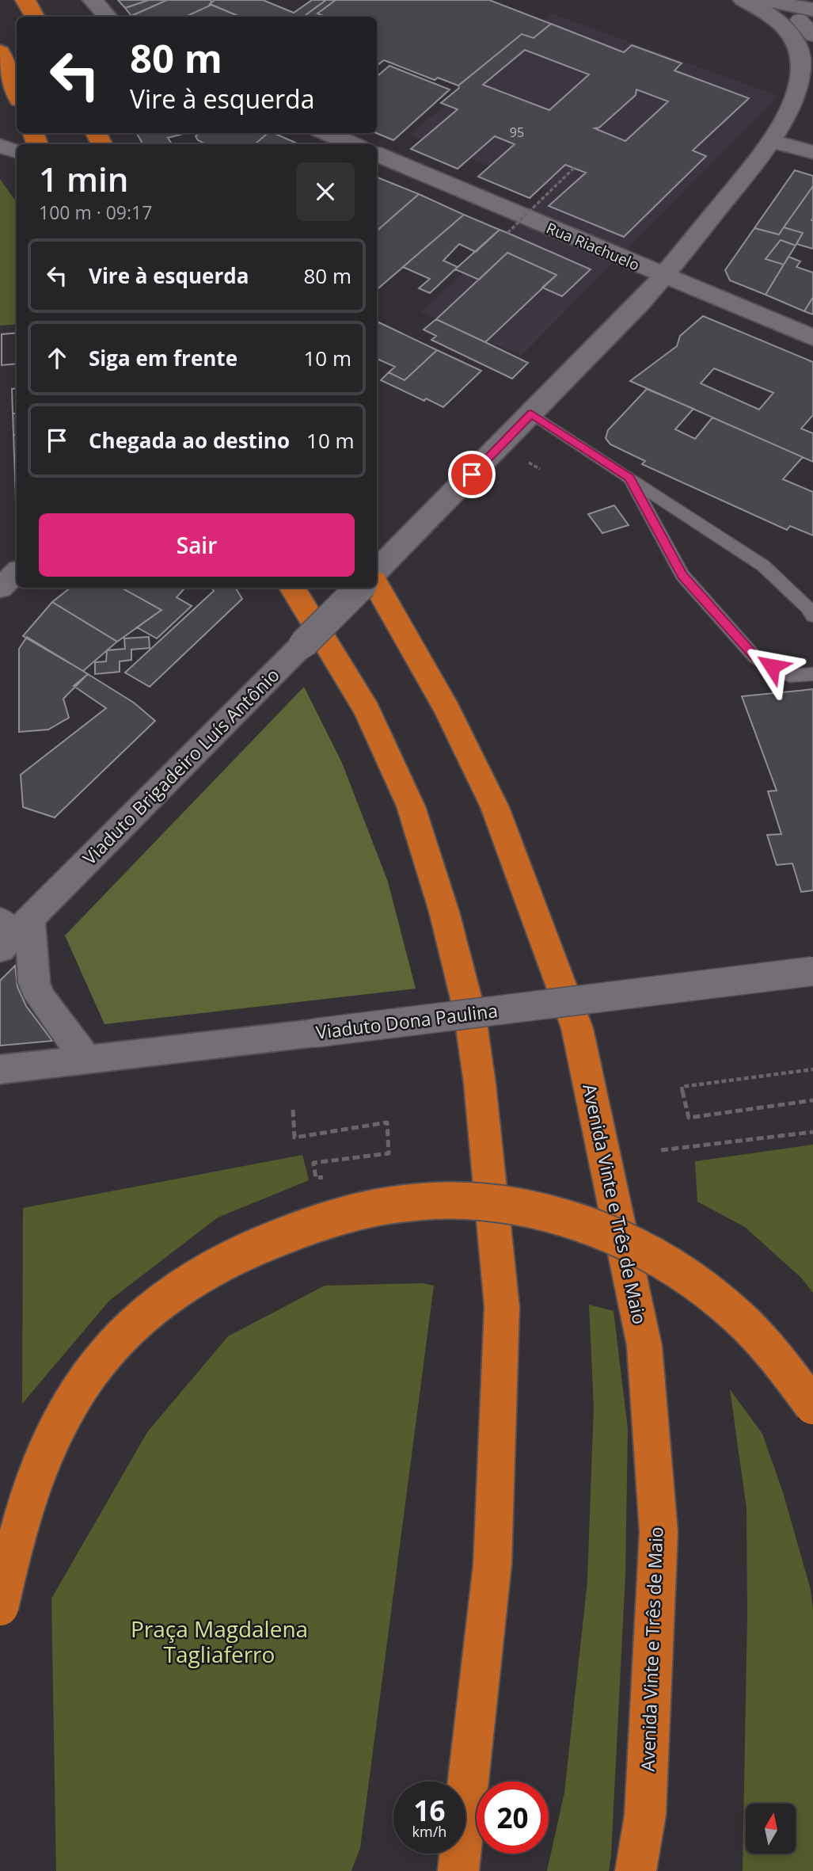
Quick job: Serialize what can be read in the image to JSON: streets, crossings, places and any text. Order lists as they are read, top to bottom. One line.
{"streets":{"highway":["Avenida Vinte e Três de Maio"],"main road":["Rua Riachuelo","Viaduto Brigadeiro Luís Antônio","Viaduto Dona Paulina"]},"parks":["Praça Magdalena Tagliaferro"],"house_numbers":["95"],"north":"top","page":{"turn":["80 m","Vire à esquerda"],"heading":["1 min","100 m · 09:17"],"list":[{"name":"Vire à esquerda","value":"80 m"},{"name":"Siga em frente","value":"10 m"},{"name":"Chegada ao destino","value":"10 m"}],"buttons":"Sair","speed":"16 km/h","limit":"20"}}
